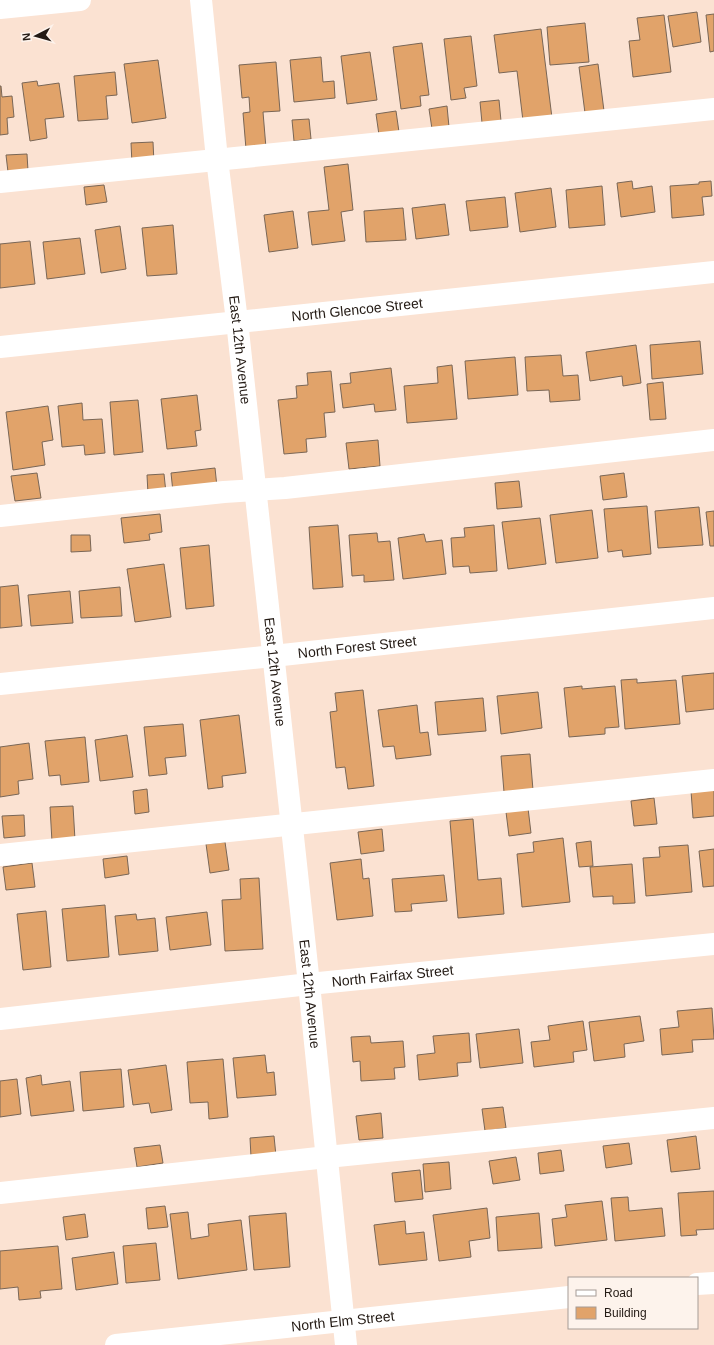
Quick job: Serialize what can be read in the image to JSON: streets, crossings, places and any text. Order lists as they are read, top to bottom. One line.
{"streets":{"street":["North Glencoe Street","East 12th Avenue","North Forest Street","North Fairfax Street","North Elm Street"]},"crossings":[["North Glencoe Street","East 12th Avenue"],["East 12th Avenue","North Forest Street"],["East 12th Avenue","North Fairfax Street"],["East 12th Avenue","North Elm Street"]],"legend":["Road","Building"],"north":"left"}
